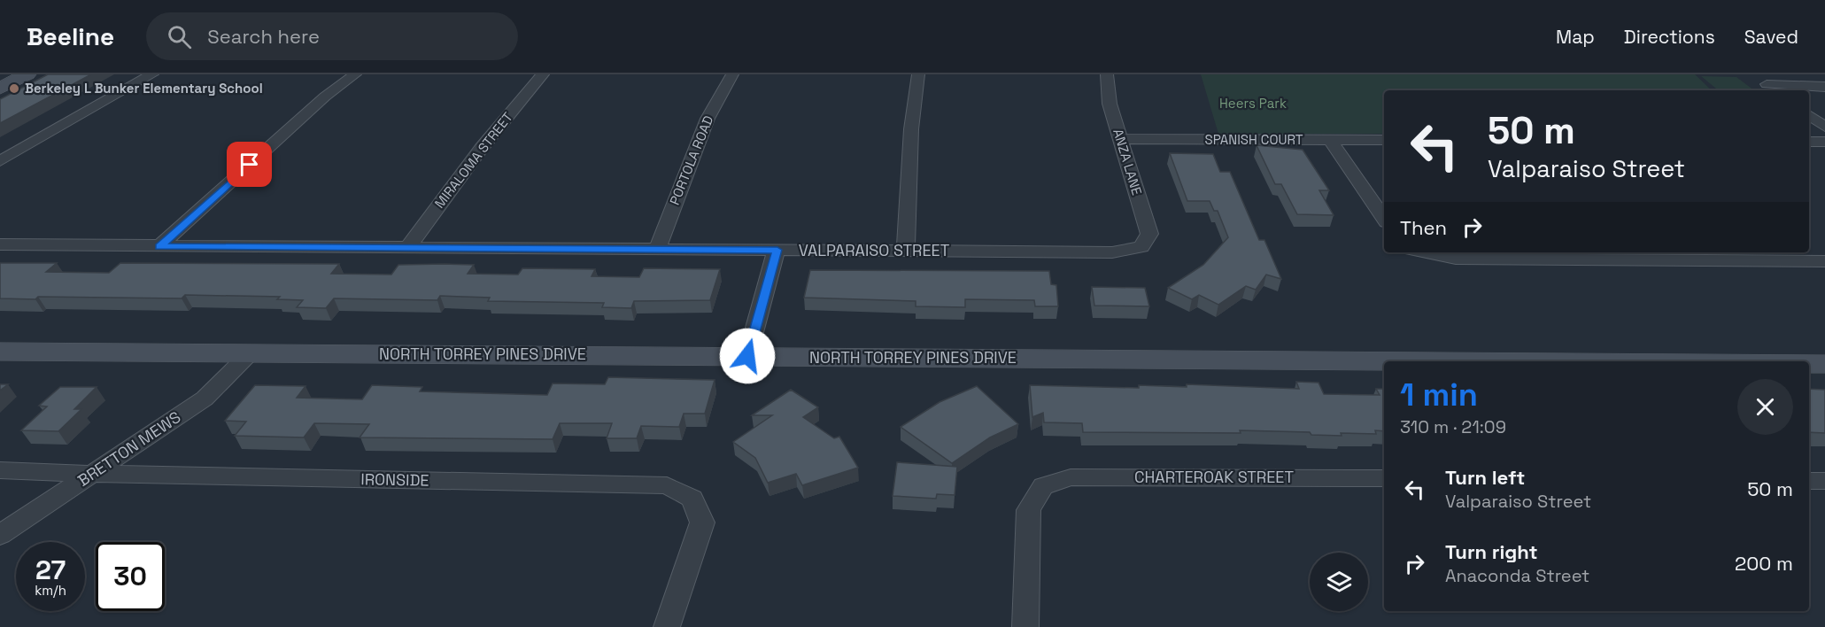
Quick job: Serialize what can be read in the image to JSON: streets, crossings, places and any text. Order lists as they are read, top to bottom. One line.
{"streets":{"main road":["NORTH TORREY PINES DRIVE"],"street":["SPANISH COURT","MIRALOMA STREET","PORTOLA ROAD","ANZA LANE","VALPARAISO STREET","BRETTON MEWS","CHARTEROAK STREET","IRONSIDE"]},"crossings":[["SPANISH COURT","ANZA LANE"],["MIRALOMA STREET","VALPARAISO STREET"],["PORTOLA ROAD","VALPARAISO STREET"],["ANZA LANE","VALPARAISO STREET"],["NORTH TORREY PINES DRIVE","BRETTON MEWS"],["BRETTON MEWS","IRONSIDE"]],"parks":["Heers Park"],"places":["Berkeley L Bunker Elementary School"],"page":{"header":"Beeline","search":"Search here","nav":["Map","Directions","Saved"],"turn":["50 m","Valparaiso Street"],"then":"Then","heading":["1 min","310 m · 21:09"],"list":[{"name":"Turn left","note":"Valparaiso Street","value":"50 m"},{"name":"Turn right","note":"Anaconda Street","value":"200 m"}],"speed":"27 km/h","limit":"30"}}
